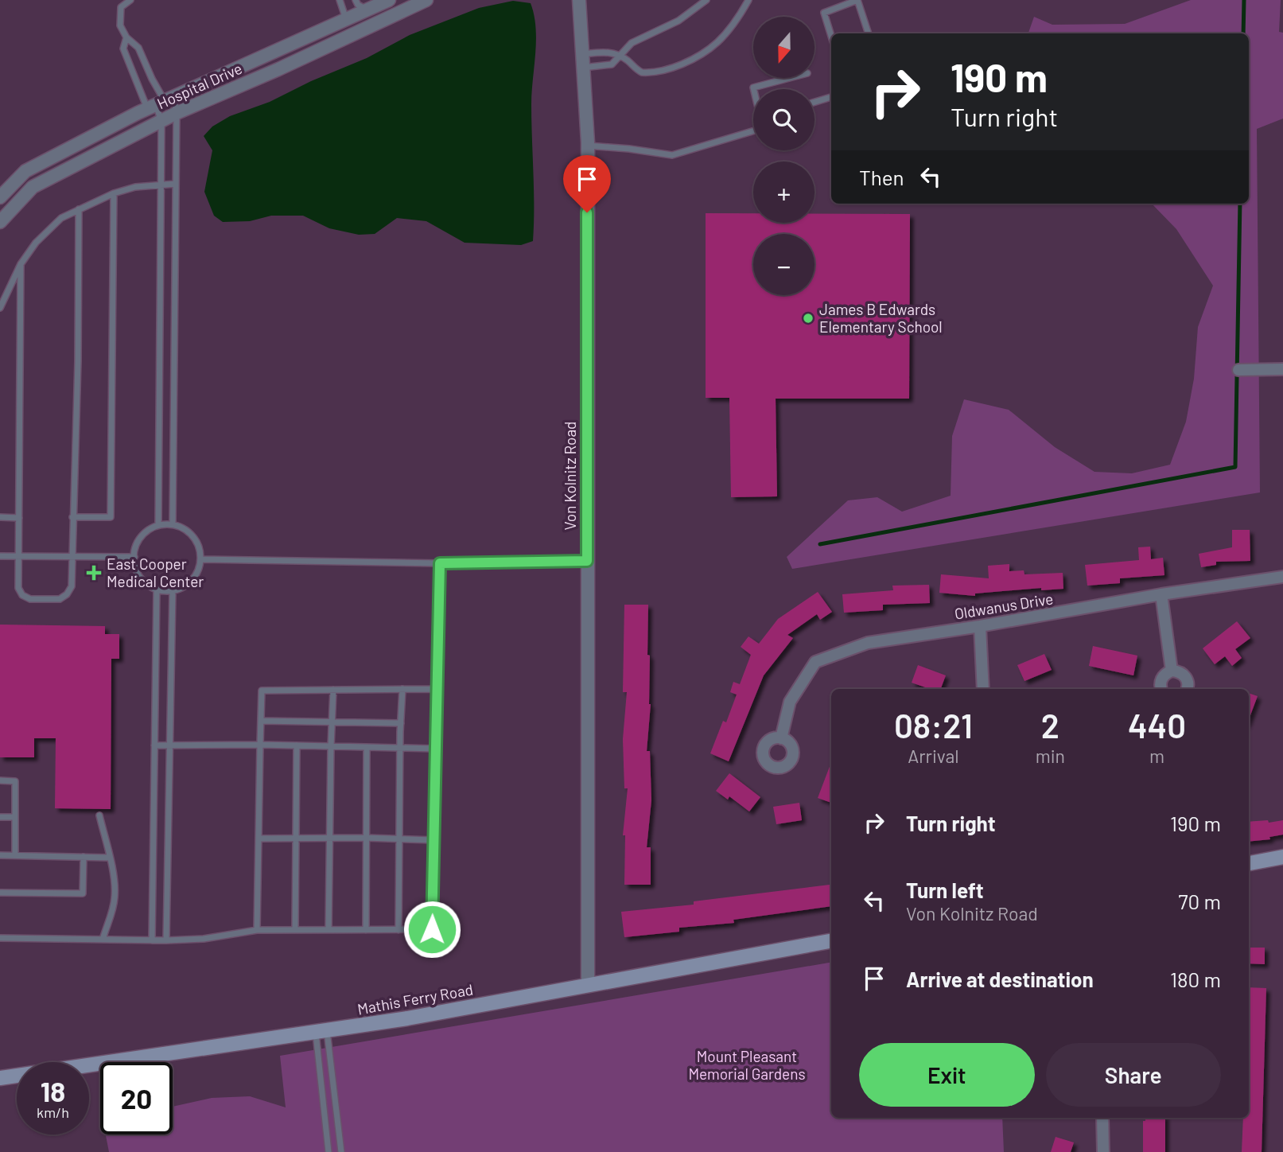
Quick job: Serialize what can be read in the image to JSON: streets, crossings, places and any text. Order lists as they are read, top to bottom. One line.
{"streets":{"main road":["Mathis Ferry Road"],"street":["Hospital Drive","Von Kolnitz Road","Oldwanus Drive"]},"crossings":[["Von Kolnitz Road","Mathis Ferry Road"]],"parks":["Mount Pleasant Memorial Gardens"],"places":{"other":["James B Edwards Elementary School"],"health":["East Cooper Medical Center"]},"north":"bottom","page":{"map_buttons":["+","−"],"turn":["190 m","Turn right"],"then":"Then","eta":["08:21","Arrival","2","min","440","m"],"list":[{"name":"Turn right","value":"190 m"},{"name":"Turn left","note":"Von Kolnitz Road","value":"70 m"},{"name":"Arrive at destination","value":"180 m"}],"buttons":["Exit","Share"],"speed":"18 km/h","limit":"20"}}
